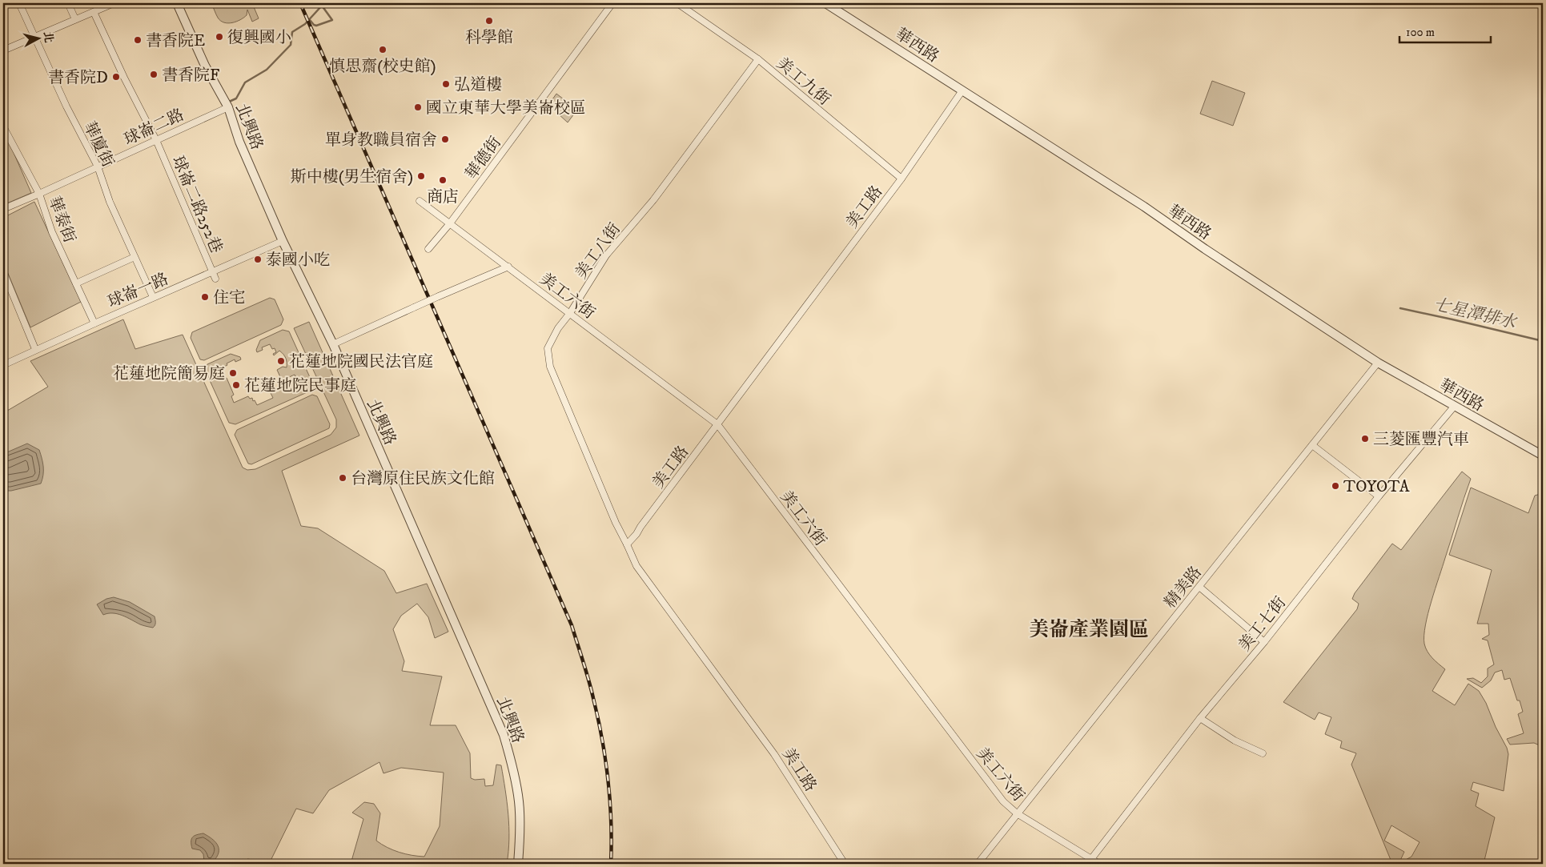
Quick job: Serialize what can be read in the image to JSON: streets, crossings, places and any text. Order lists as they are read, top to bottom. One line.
{"streets":{"street":["華西路","美工九街","球崙二路","北興路","華廈街","華德街","球崙二路252巷","美工路","華泰街","美工八街","球崙一路","美工六街","精美路","美工七街"]},"crossings":[["華西路","美工路"],["華西路","精美路"],["華西路","美工七街"],["美工九街","美工路"],["美工九街","美工八街"],["球崙二路","北興路"],["球崙二路","華廈街"],["球崙二路","球崙二路252巷"],["球崙二路","華泰街"],["北興路","球崙一路"],["華廈街","球崙一路"],["華德街","美工六街"],["球崙二路252巷","球崙一路"],["美工路","美工八街"],["美工路","美工六街"],["華泰街","球崙一路"],["美工八街","美工六街"],["美工六街","精美路"],["美工六街","美工七街"]],"districts":["美崙產業園區"],"water":["七星潭排水"],"places":["科學館","復興國小","書香院E","慎思齋(校史館)","書香院F","書香院D","弘道樓","國立東華大學美崙校區","單身教職員宿舍","斯中樓(男生宿舍)","商店","泰國小吃","住宅","花蓮地院國民法官庭","花蓮地院簡易庭","花蓮地院民事庭","三菱匯豐汽車","台灣原住民族文化館","TOYOTA"],"scale_bar":"100 m","north":"right"}
